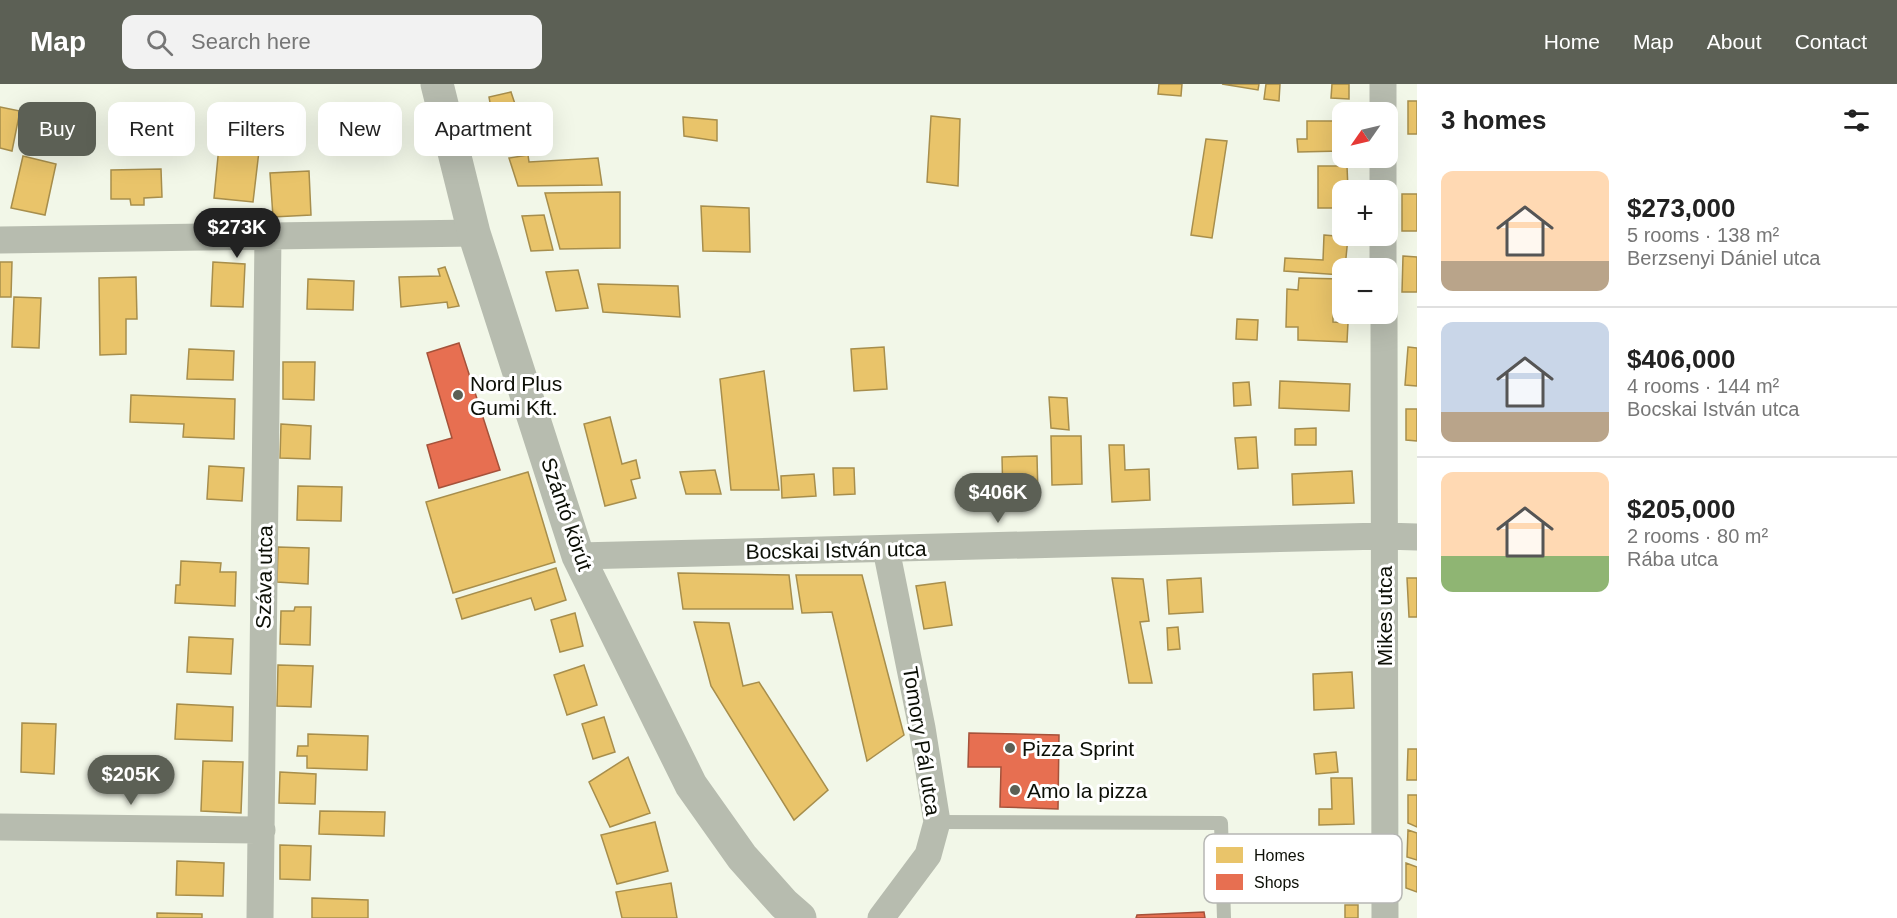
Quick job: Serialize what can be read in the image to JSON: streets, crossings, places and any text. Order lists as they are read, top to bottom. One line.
{"streets":{"street":["Szántó körút","Bocskai István utca","Száva utca","Mikes utca","Tomory Pál utca"]},"crossings":[["Szántó körút","Bocskai István utca"],["Bocskai István utca","Mikes utca"],["Bocskai István utca","Tomory Pál utca"]],"places":["Nord Plus Gumi Kft.","Pizza Sprint","Amo la pizza"],"legend":["Homes","Shops"],"north":"bottom left","page":{"header":"Map","search":"Search here","nav":["Home","Map","About","Contact"],"heading":"3 homes","map_buttons":["+","−"],"chip":["Buy","Rent","Filters","New","Apartment"],"list":[{"name":"$273,000","note":"5 rooms · 138 m² · Berzsenyi Dániel utca"},{"name":"$406,000","note":"4 rooms · 144 m² · Bocskai István utca"},{"name":"$205,000","note":"2 rooms · 80 m² · Rába utca"}],"price":["$273K","$406K","$205K"]}}
